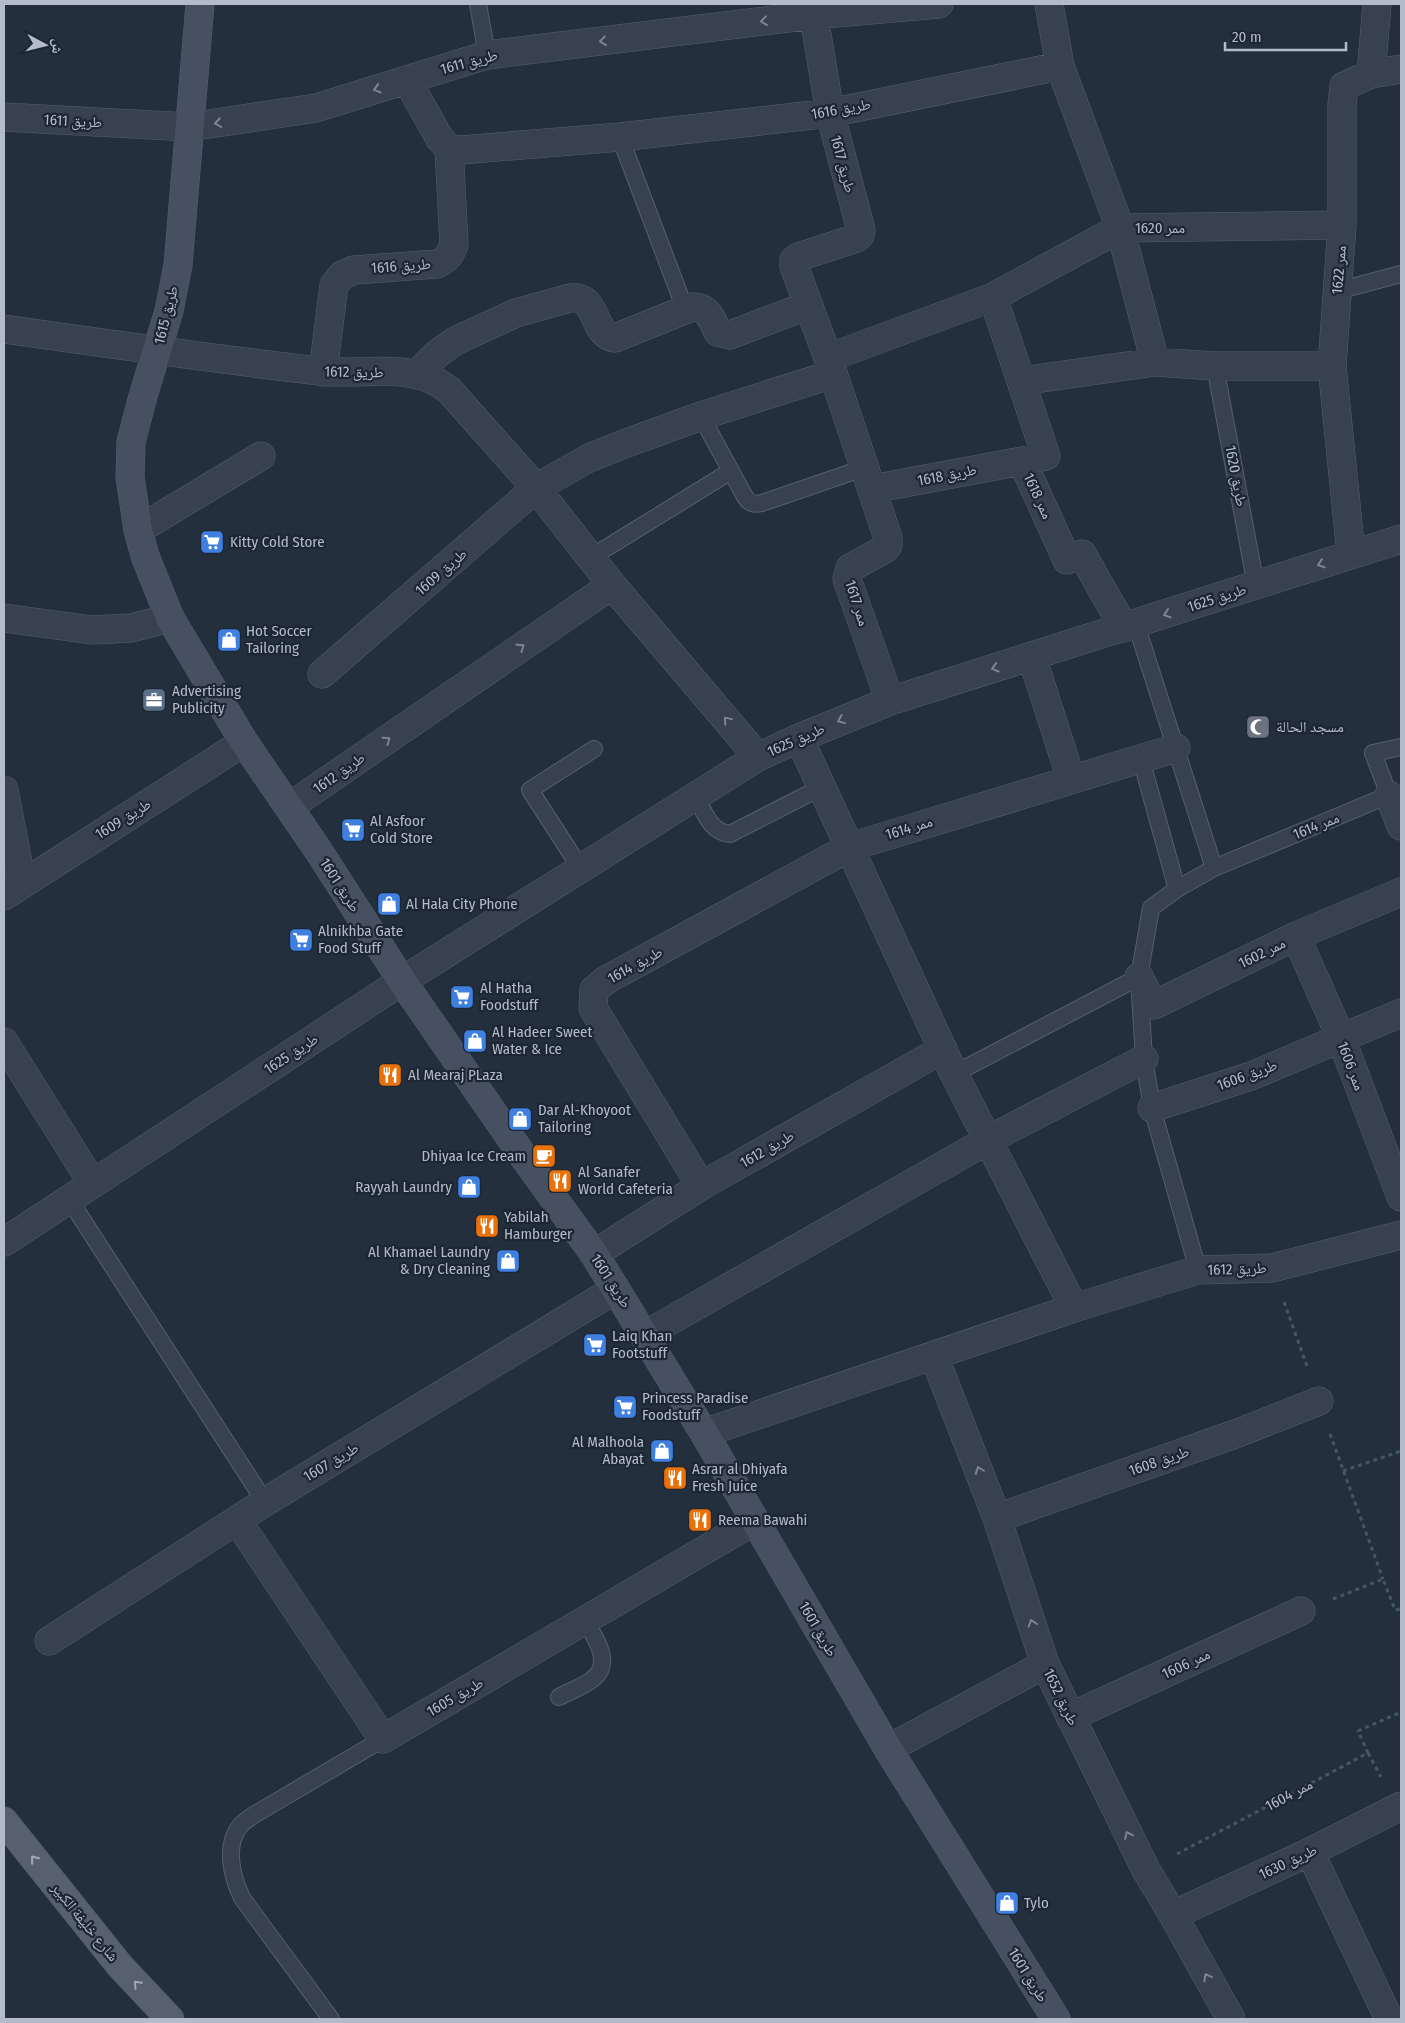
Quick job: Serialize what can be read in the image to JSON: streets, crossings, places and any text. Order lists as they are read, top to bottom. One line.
{"streets":{"main road":["شارع خليفة الكبير"],"street":["طريق 1611","طريق 1616","طريق 1617","ممر 1620","ممر 1622","طريق 1615","طريق 1612","طريق 1618","ممر 1618","طريق 1609","طريق 1625","ممر 1617","ممر 1614","طريق 1601","ممر 1602","طريق 1614","ممر 1606","طريق 1606","طريق 1608","طريق 1607","طريق 1605","طريق 1652","طريق 1630"],"lane":["طريق 1620"],"path":["ممر 1604"]},"crossings":[["طريق 1611","طريق 1617"],["طريق 1611","طريق 1615"],["طريق 1616","طريق 1617"],["طريق 1616","ممر 1620"],["طريق 1616","طريق 1612"],["طريق 1617","ممر 1617"],["ممر 1620","ممر 1622"],["ممر 1622","طريق 1625"],["طريق 1615","طريق 1612"],["طريق 1615","طريق 1609"],["طريق 1615","طريق 1601"],["طريق 1612","طريق 1609"],["طريق 1612","طريق 1625"],["طريق 1612","ممر 1614"],["طريق 1612","طريق 1601"],["طريق 1612","طريق 1614"],["طريق 1612","طريق 1652"],["طريق 1618","ممر 1618"],["طريق 1618","ممر 1617"],["طريق 1620","طريق 1625"],["ممر 1618","طريق 1625"],["طريق 1609","طريق 1601"],["طريق 1625","ممر 1617"],["طريق 1625","طريق 1601"],["ممر 1614","ممر 1602"],["ممر 1614","طريق 1614"],["ممر 1614","طريق 1606"],["طريق 1601","طريق 1607"],["طريق 1601","طريق 1605"],["ممر 1602","ممر 1606"],["ممر 1606","طريق 1606"],["ممر 1606","طريق 1652"],["طريق 1608","طريق 1652"],["طريق 1652","ممر 1604"],["طريق 1652","طريق 1630"]],"one_way":["طريق 1611","طريق 1652","شارع خليفة الكبير"],"places":{"supermarket":["Kitty Cold Store","Al Asfoor Cold Store","Alnikhba Gate Food Stuff","Al Hatha Foodstuff","Laiq Khan Footstuff","Princess Paradise Foodstuff"],"shop":["Hot Soccer Tailoring","Al Hala City Phone","Al Hadeer Sweet Water & Ice","Dar Al-Khoyoot Tailoring","Rayyah Laundry","Al Khamael Laundry & Dry Cleaning","Al Malhoola Abayat","Tylo"],"office":["Advertising Publicity"],"mosque":["مسجد الحالة"],"restaurant":["Al Mearaj PLaza","Al Sanafer World Cafeteria","Yabilah Hamburger","Asrar al Dhiyafa Fresh Juice","Reema Bawahi"],"cafe":["Dhiyaa Ice Cream"]},"scale_bar":"20 m","north":"right"}
